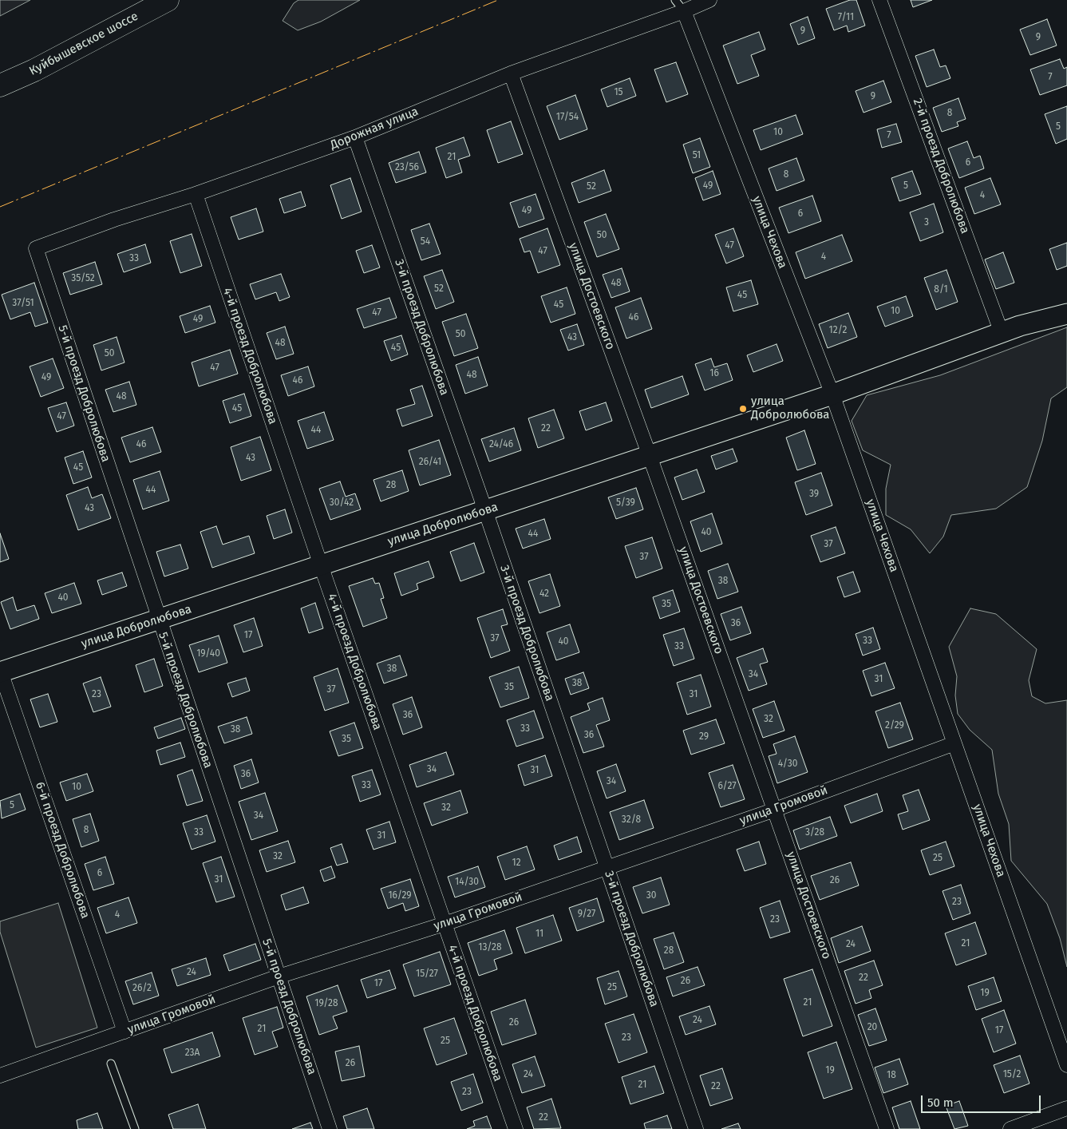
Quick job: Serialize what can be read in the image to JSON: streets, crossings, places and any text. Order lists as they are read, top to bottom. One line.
{"streets":{"highway":["Куйбышевское шоссе"],"street":["Дорожная улица","2-й проезд Добролюбова","улица Чехова","улица Достоевского","3-й проезд Добролюбова","4-й проезд Добролюбова","5-й проезд Добролюбова","улица Добролюбова","улица Громовой","6-й проезд Добролюбова"]},"crossings":[["Дорожная улица","улица Чехова"],["Дорожная улица","улица Достоевского"],["Дорожная улица","3-й проезд Добролюбова"],["Дорожная улица","4-й проезд Добролюбова"],["Дорожная улица","5-й проезд Добролюбова"],["2-й проезд Добролюбова","улица Добролюбова"],["улица Чехова","улица Добролюбова"],["улица Чехова","улица Громовой"],["улица Достоевского","улица Добролюбова"],["улица Достоевского","улица Громовой"],["3-й проезд Добролюбова","улица Добролюбова"],["3-й проезд Добролюбова","улица Громовой"],["4-й проезд Добролюбова","улица Добролюбова"],["4-й проезд Добролюбова","улица Громовой"],["5-й проезд Добролюбова","улица Добролюбова"],["5-й проезд Добролюбова","улица Громовой"],["улица Добролюбова","6-й проезд Добролюбова"],["улица Громовой","6-й проезд Добролюбова"]],"places":["улица Добролюбова"],"house_numbers":["7/11","9","9","7","15","9","8","17/54","5","10","7","51","21","6","23/56","8","49","5","52","4","49","6","3","50","54","47","47","4","33","35/52","48","52","8/1","45","37/51","45","10","47","46","49","12/2","50","43","48","45","50","47","16","48","49","46","48","45","47","22","44","46","24/46","43","26/41","45","28","44","39","30/42","5/39","43","40","44","37","37","38","42","40","35","36","17","37","33","40","33","19/40","38","34","31","38","35","37","23","31","36","32","2/29","33","38","36","29","35","4/30","34","31","36","34","33","6/27","10","5","32","34","32/8","8","33","3/28","31","32","25","12","6","31","26","14/30","16/29","30","23","9/27","4","23","11","21","24","13/28","28","24","15/27","22","26","17","25","26/2","19","21","19/28","24","26","20","21","17","23","25","23А","26","19","24","15/2","18","21","22","23","22"],"scale_bar":"50 m"}
